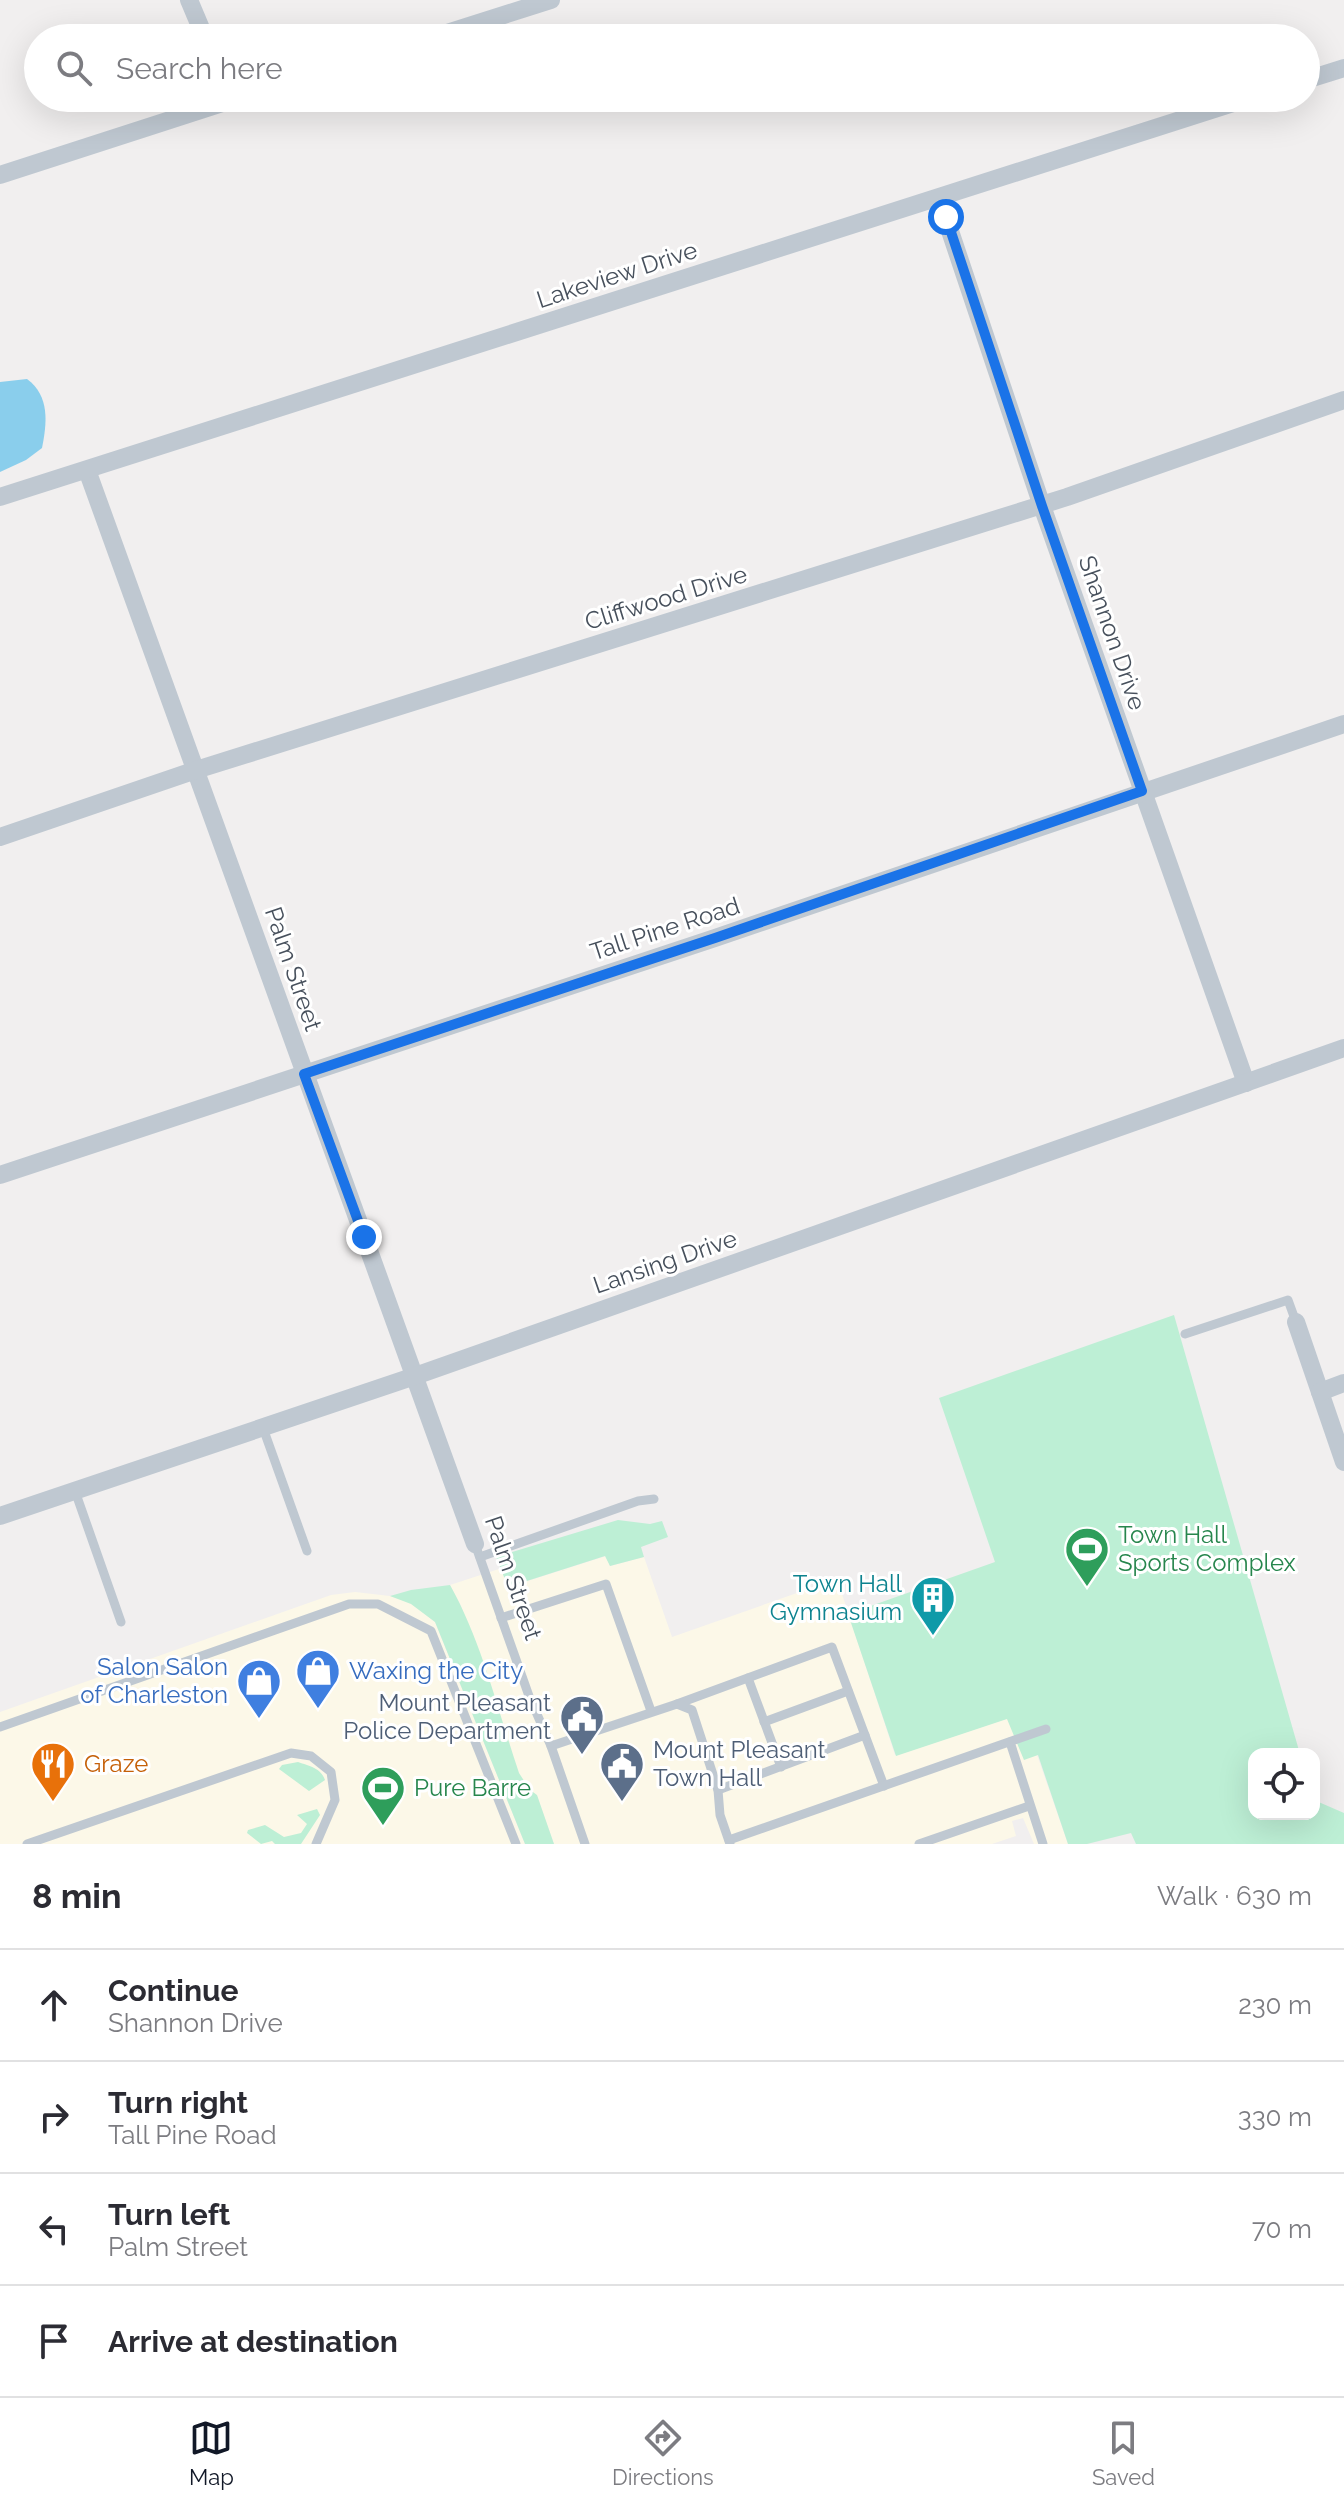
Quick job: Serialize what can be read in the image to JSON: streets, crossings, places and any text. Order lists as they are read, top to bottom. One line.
{"streets":{"street":["Lakeview Drive","Cliffwood Drive","Shannon Drive","Tall Pine Road","Palm Street","Lansing Drive"]},"crossings":[["Lakeview Drive","Shannon Drive"],["Lakeview Drive","Palm Street"],["Cliffwood Drive","Shannon Drive"],["Cliffwood Drive","Palm Street"],["Shannon Drive","Tall Pine Road"],["Shannon Drive","Lansing Drive"],["Tall Pine Road","Palm Street"],["Palm Street","Lansing Drive"]],"places":{"sports":["Town Hall Sports Complex","Pure Barre"],"building":["Town Hall Gymnasium"],"shop":["Waxing the City","Salon Salon of Charleston"],"public building":["Mount Pleasant Police Department","Mount Pleasant Town Hall"],"restaurant":["Graze"]},"page":{"search":"Search here","heading":["8 min","Walk · 630 m"],"list":[["Continue","Shannon Drive","230 m"],["Turn right","Tall Pine Road","330 m"],["Turn left","Palm Street","70 m"],"Arrive at destination"],"nav":["Map","Directions","Saved"]}}
